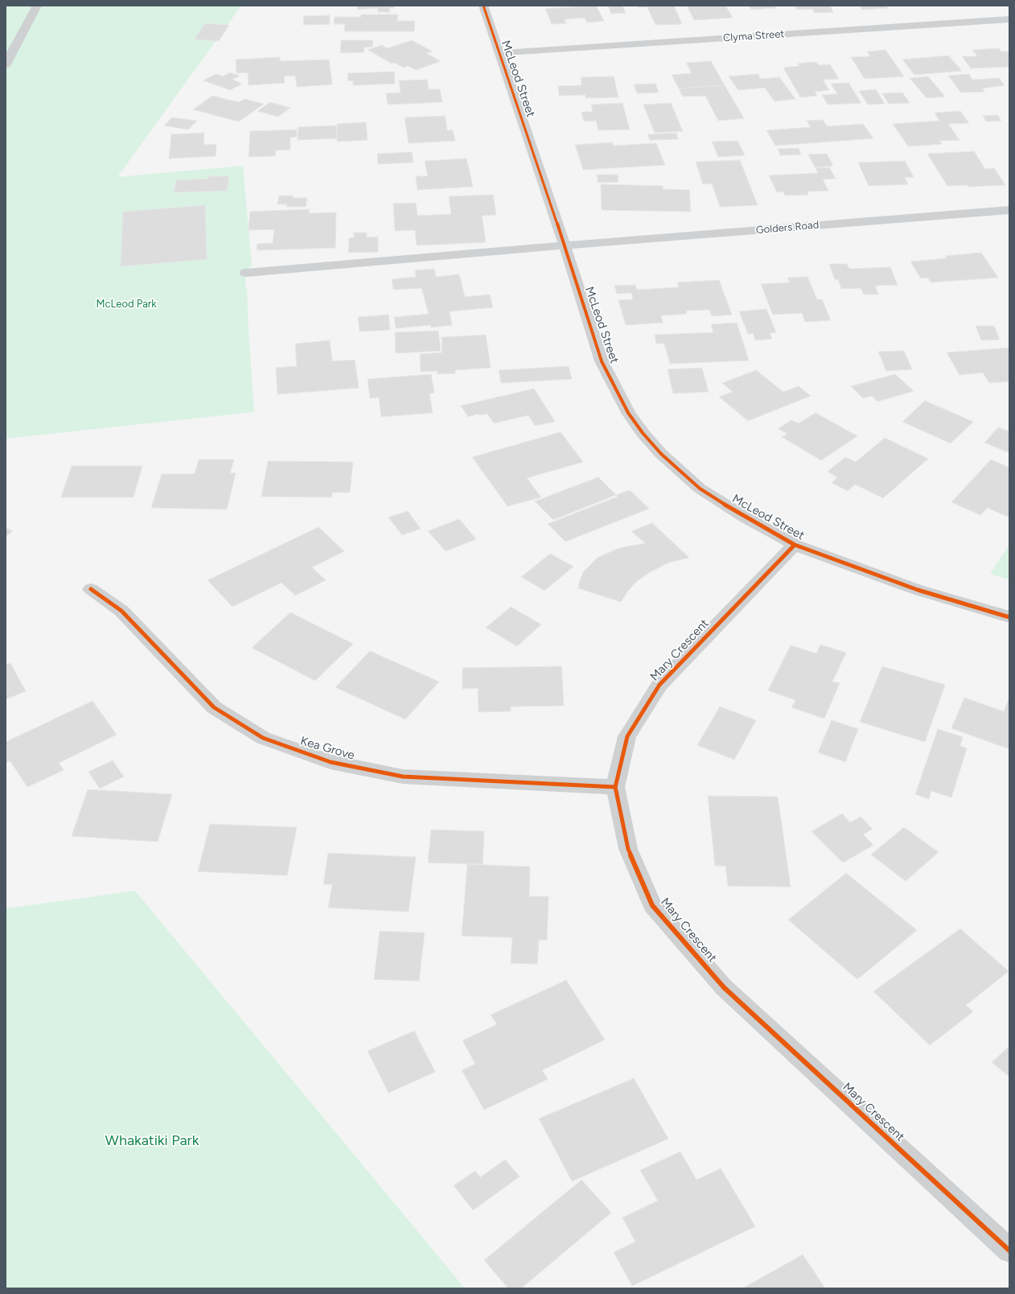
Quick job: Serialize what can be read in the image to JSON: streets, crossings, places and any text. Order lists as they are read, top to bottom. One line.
{"streets":{"street":["Clyma Street","McLeod Street","Golders Road","Mary Crescent","Kea Grove"]},"crossings":[["Clyma Street","McLeod Street"],["McLeod Street","Golders Road"],["McLeod Street","Mary Crescent"],["Mary Crescent","Kea Grove"]],"parks":["McLeod Park","Whakatiki Park"]}
